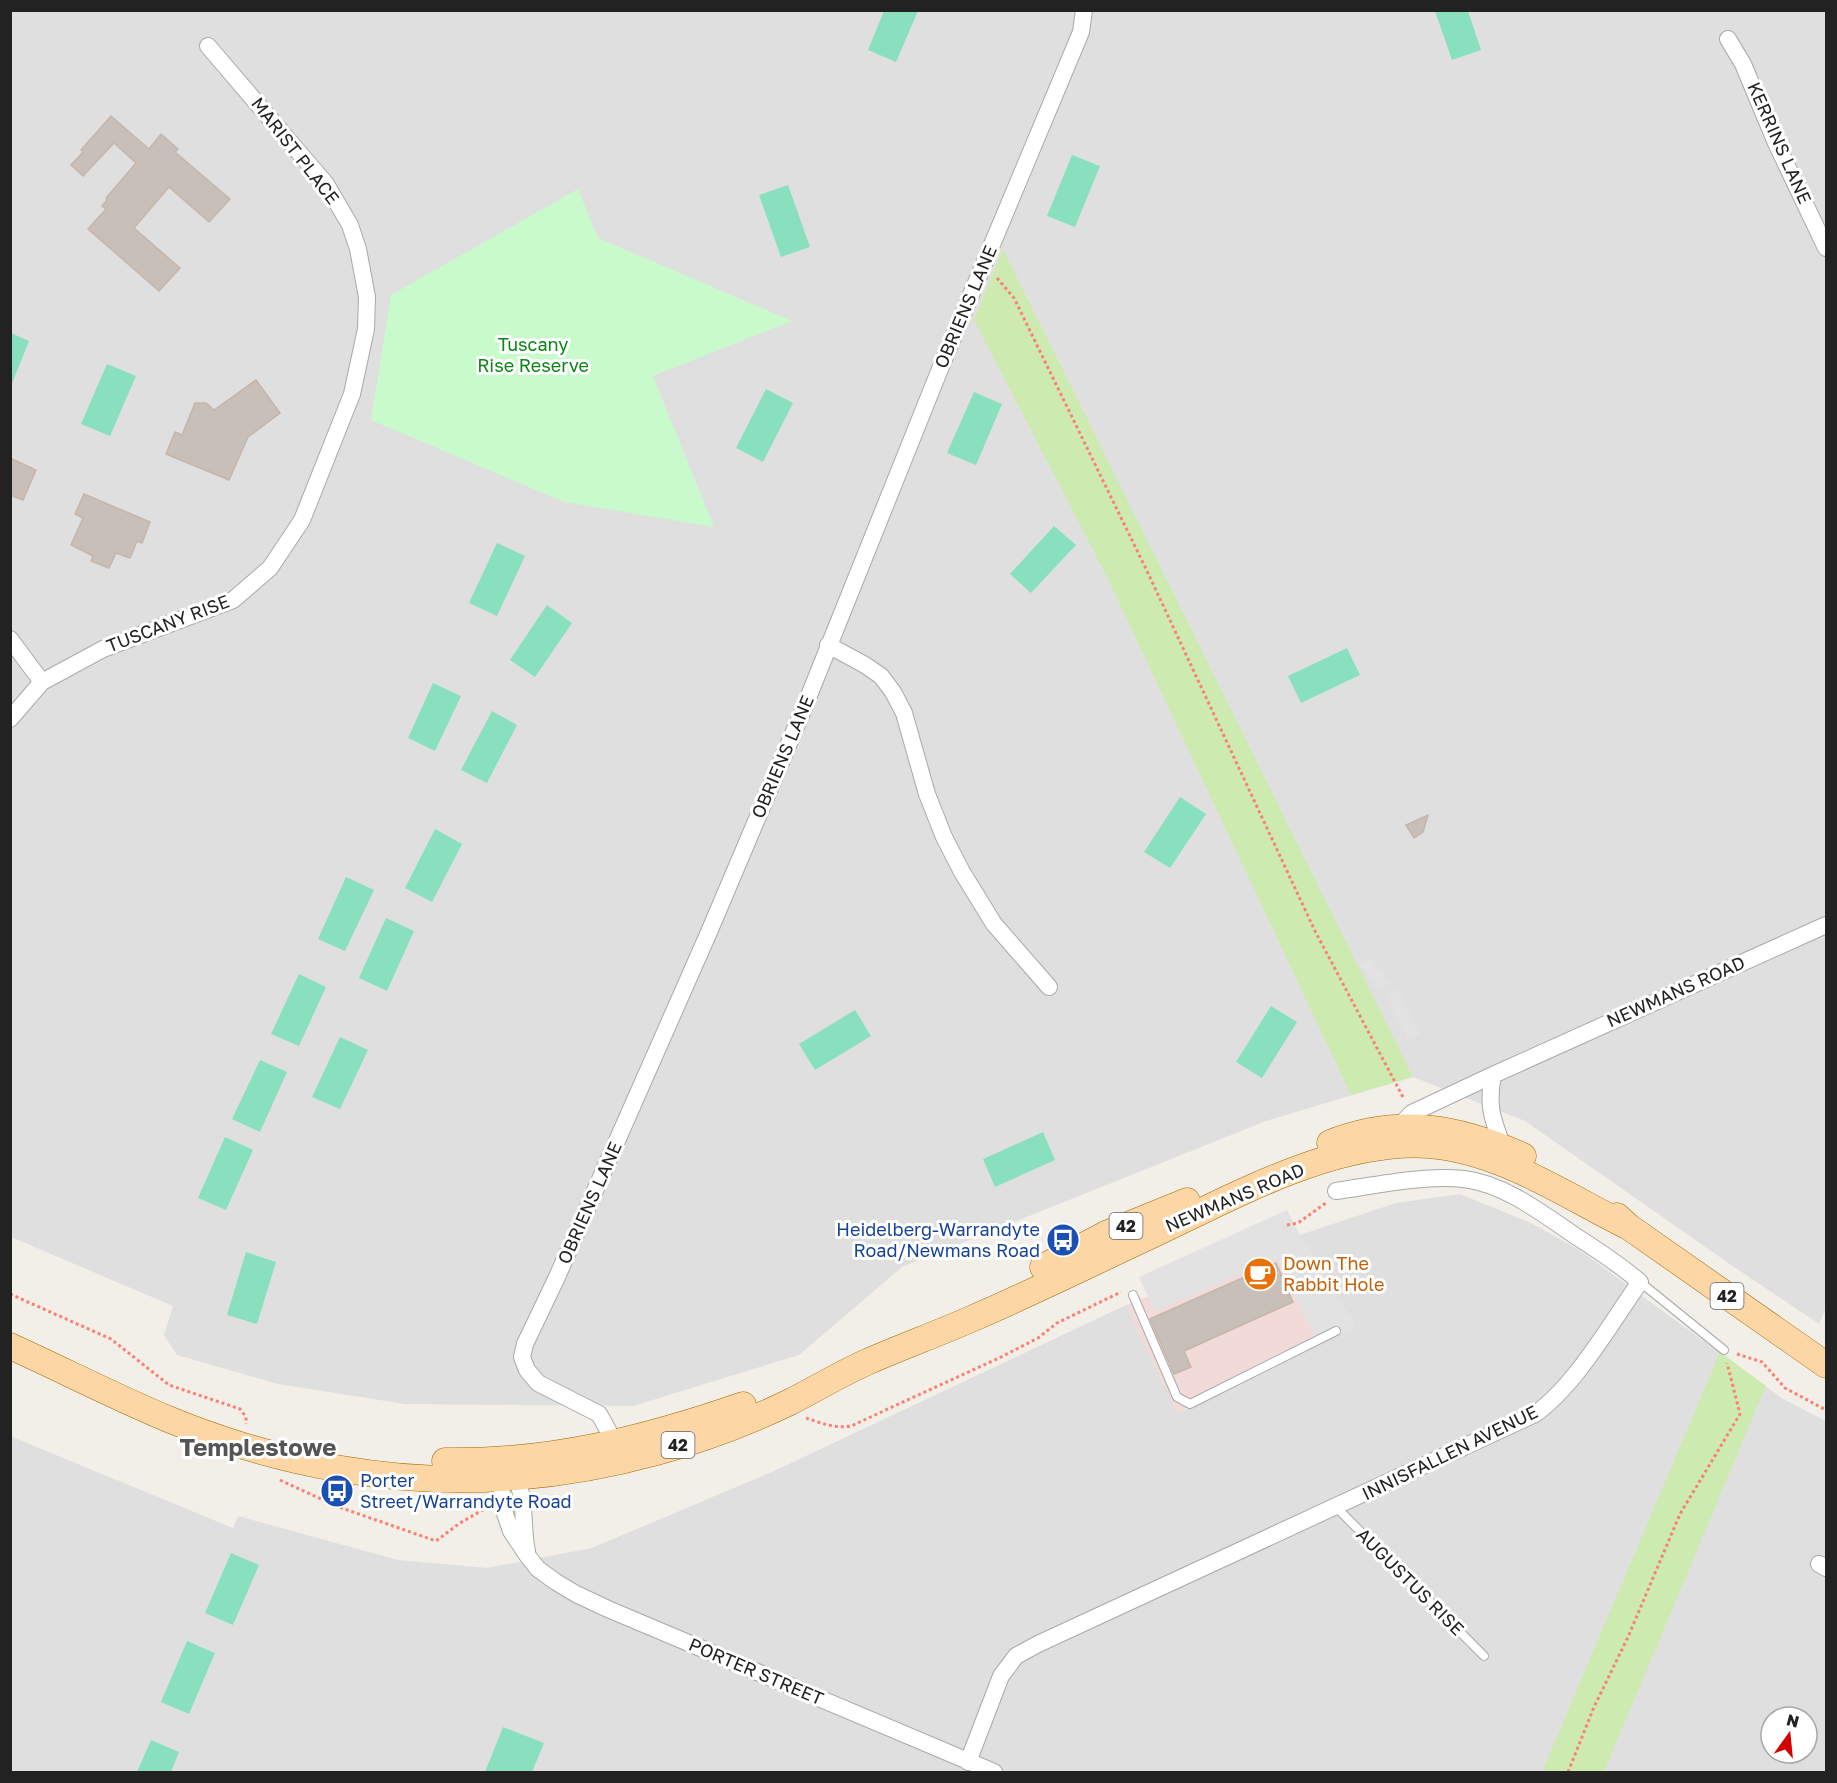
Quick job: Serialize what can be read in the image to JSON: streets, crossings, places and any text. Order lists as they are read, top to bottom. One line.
{"streets":{"main road":["NEWMANS ROAD","42"],"street":["KERRINS LANE","MARIST PLACE","OBRIENS LANE","TUSCANY RISE","INNISFALLEN AVENUE","PORTER STREET"],"lane":["AUGUSTUS RISE"]},"crossings":[["MARIST PLACE","TUSCANY RISE"],["OBRIENS LANE","NEWMANS ROAD"],["NEWMANS ROAD","42"],["NEWMANS ROAD","PORTER STREET"],["42","PORTER STREET"],["INNISFALLEN AVENUE","AUGUSTUS RISE"],["INNISFALLEN AVENUE","PORTER STREET"]],"districts":["Templestowe"],"parks":["Tuscany Rise Reserve"],"places":{"bus stop":["Heidelberg-Warrandyte Road/Newmans Road","Porter Street/Warrandyte Road"],"cafe":["Down The Rabbit Hole"]},"north":"top"}
